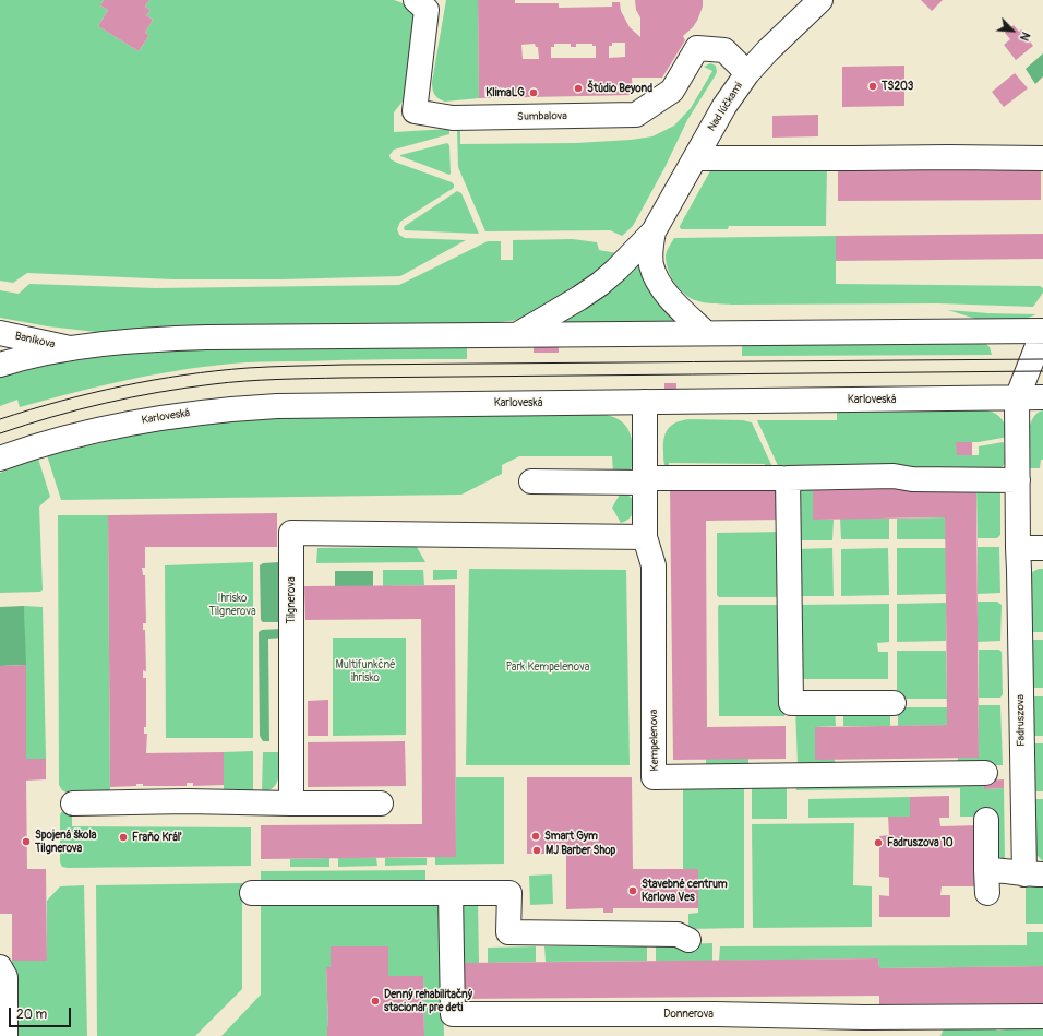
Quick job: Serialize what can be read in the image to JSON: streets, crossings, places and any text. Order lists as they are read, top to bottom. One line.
{"streets":{"street":["Nad lúčkami","Sumbalova","Baníkova","Karloveská","Tilgnerova","Fadruszova","Kempelenova","Donnerova"]},"crossings":[["Nad lúčkami","Sumbalova"],["Karloveská","Kempelenova"],["Tilgnerova","Kempelenova"]],"parks":["Ihrisko Tilgnerova","Multifunkčné ihrisko","Park Kempelenova"],"places":["TS203","Štúdio Beyond","KlimaLG","Smart Gym","Fraňo Kráľ","Spojená škola Tilgnerova","Fadruszova 10","MJ Barber Shop","Stavebné centrum Karlova Ves","Denný rehabilitačný stacionár pre deti"],"scale_bar":"20 m","north":"bottom right"}
